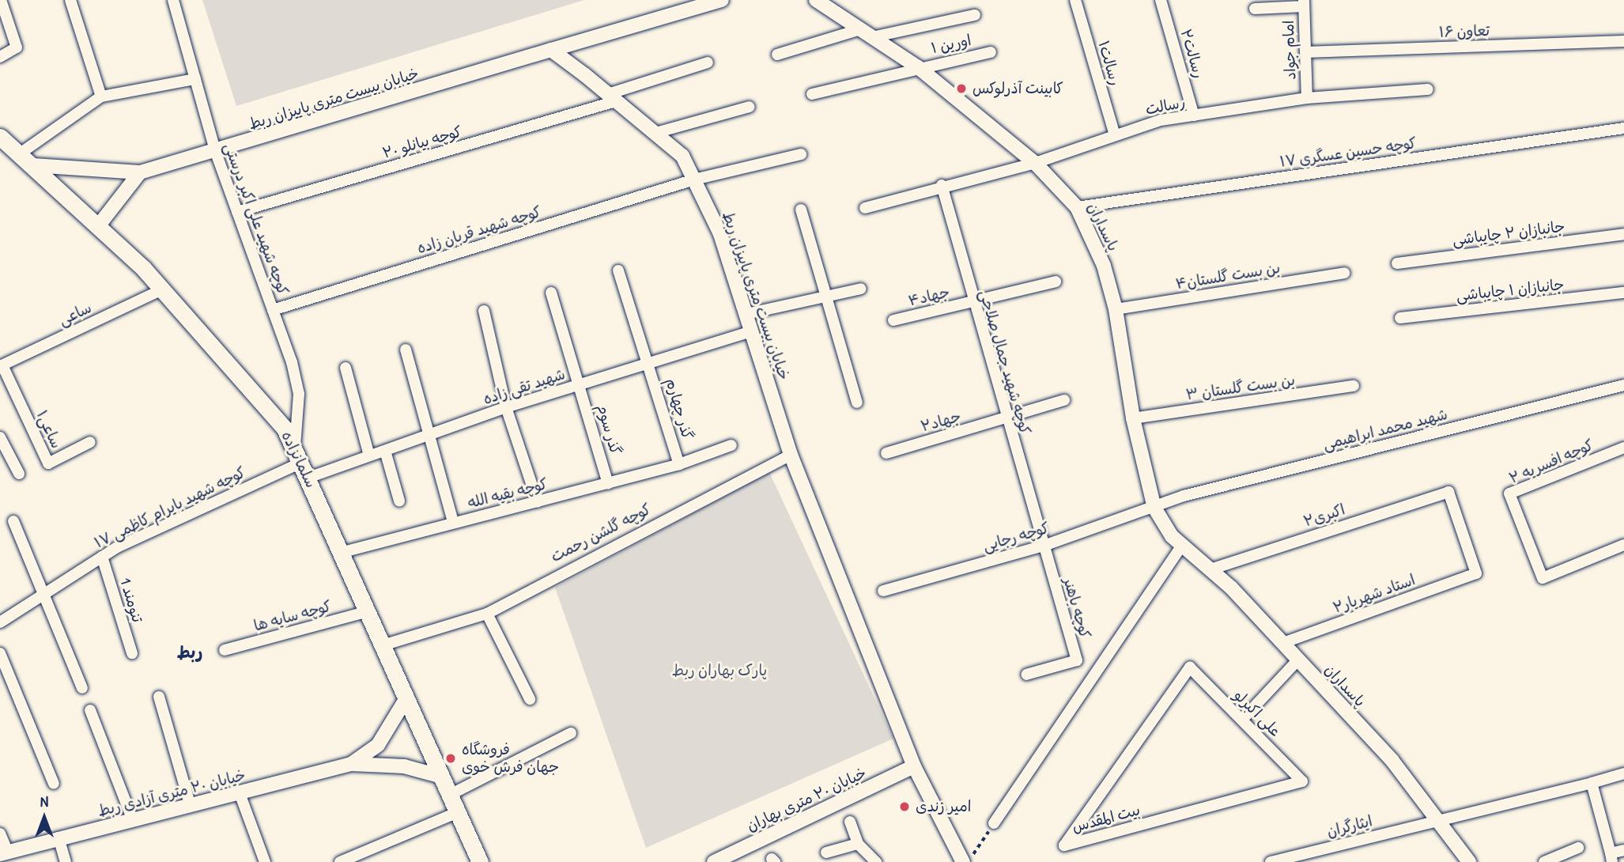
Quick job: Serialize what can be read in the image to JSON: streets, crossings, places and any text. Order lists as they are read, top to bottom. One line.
{"streets":{"main road":["سلمانزاده"],"street":["تعاون ۱۶","اورین ۱","امام جواد","رسالت۲","رسالت۱","خیابان بیست متری پاییزان ربط","رسالت","کوچه بیانلو ۲۰","کوچه حسین عسگری ۱۷","کوچه شهید علی اکبر درستی","پاسداران","کوچه شهید قربان زاده","جانبازان ۲ چایباشی","بن بست گلستان۴","جانبازان ۱ چایباشی","جهاد۴","ساعی","کوچه شهید جمال صلاحی","شهید تقی زاده","بن بست گلستان ۳","گذر چهارم","جهاد۲","ساعی۱","گذر سوم","شهید محمد ابراهیمی","کوچه افسریه ۲","کوچه بقیه الله","کوچه شهید بایرام کاظمی ۱۷","اکبری۲","کوچه گلشن رحمت","کوچه رجایی","استاد شهریار۲","تنومند 1","کوچه باهنر","کوچه سایه ها","علی اکبرلو","خیابان ۲۰ متری آزادی ربط","خیابان ۲۰ متری بهاران","بیت المقدس","ایثارگران"]},"crossings":[["تعاون ۱۶","امام جواد"],["اورین ۱","پاسداران"],["امام جواد","رسالت"],["رسالت۲","رسالت"],["رسالت۱","رسالت"],["خیابان بیست متری پاییزان ربط","کوچه بیانلو ۲۰"],["خیابان بیست متری پاییزان ربط","کوچه شهید علی اکبر درستی"],["خیابان بیست متری پاییزان ربط","کوچه شهید قربان زاده"],["خیابان بیست متری پاییزان ربط","شهید تقی زاده"],["خیابان بیست متری پاییزان ربط","سلمانزاده"],["خیابان بیست متری پاییزان ربط","کوچه گلشن رحمت"],["خیابان بیست متری پاییزان ربط","خیابان ۲۰ متری بهاران"],["رسالت","پاسداران"],["رسالت","کوچه شهید جمال صلاحی"],["کوچه بیانلو ۲۰","کوچه شهید علی اکبر درستی"],["کوچه حسین عسگری ۱۷","پاسداران"],["کوچه شهید علی اکبر درستی","کوچه شهید قربان زاده"],["کوچه شهید علی اکبر درستی","شهید تقی زاده"],["کوچه شهید علی اکبر درستی","سلمانزاده"],["کوچه شهید علی اکبر درستی","کوچه شهید بایرام کاظمی ۱۷"],["پاسداران","بن بست گلستان۴"],["پاسداران","بن بست گلستان ۳"],["پاسداران","شهید محمد ابراهیمی"],["پاسداران","اکبری۲"],["پاسداران","کوچه رجایی"],["پاسداران","استاد شهریار۲"],["پاسداران","ایثارگران"],["جهاد۴","کوچه شهید جمال صلاحی"],["ساعی","ساعی۱"],["ساعی","سلمانزاده"],["کوچه شهید جمال صلاحی","جهاد۲"],["کوچه شهید جمال صلاحی","کوچه رجایی"],["کوچه شهید جمال صلاحی","کوچه باهنر"],["شهید تقی زاده","گذر چهارم"],["شهید تقی زاده","گذر سوم"],["شهید تقی زاده","سلمانزاده"],["شهید تقی زاده","کوچه شهید بایرام کاظمی ۱۷"],["گذر چهارم","کوچه بقیه الله"],["گذر سوم","کوچه بقیه الله"],["شهید محمد ابراهیمی","کوچه رجایی"],["سلمانزاده","کوچه بقیه الله"],["سلمانزاده","کوچه شهید بایرام کاظمی ۱۷"],["سلمانزاده","کوچه گلشن رحمت"],["سلمانزاده","کوچه سایه ها"],["کوچه شهید بایرام کاظمی ۱۷","تنومند 1"],["اکبری۲","استاد شهریار۲"],["کوچه رجایی","کوچه باهنر"],["علی اکبرلو","بیت المقدس"]],"districts":["ربط"],"parks":["پارک بهاران ربط"],"places":["کابینت آذرلوکس","فروشگاه جهان فرش خوی","امیر زندی"],"north":"top"}
